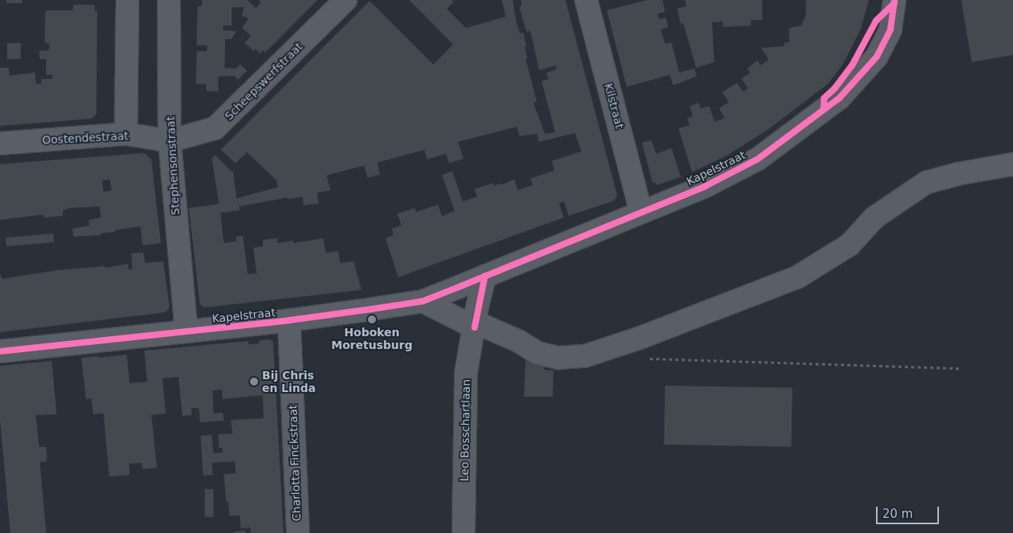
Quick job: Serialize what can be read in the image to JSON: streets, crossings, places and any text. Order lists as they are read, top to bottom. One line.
{"streets":{"street":["Scheepswerfstraat","Kilstraat","Oostendestraat","Stephensonstraat","Kapelstraat","Leo Bosschartlaan","Charlotta Finckstraat"]},"crossings":[["Scheepswerfstraat","Oostendestraat"],["Scheepswerfstraat","Stephensonstraat"],["Kilstraat","Kapelstraat"],["Oostendestraat","Stephensonstraat"],["Stephensonstraat","Kapelstraat"],["Kapelstraat","Charlotta Finckstraat"]],"places":["Hoboken Moretusburg","Bij Chris en Linda"],"scale_bar":"20 m"}
